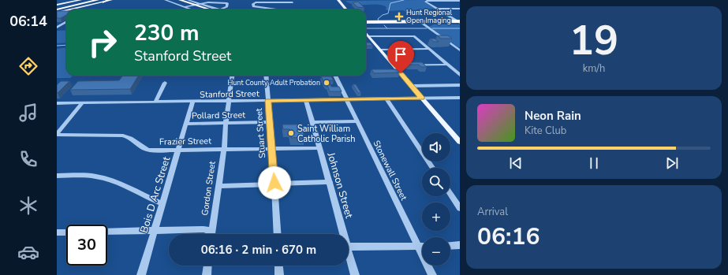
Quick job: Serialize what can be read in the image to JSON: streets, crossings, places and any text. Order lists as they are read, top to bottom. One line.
{"streets":{"street":["Stanford Street","Pollard Street","Stuart Street","Frazier Street","Stonewall Street","Johnson Street","Gordon Street","Bois D Arc Street"]},"crossings":[["Stanford Street","Stuart Street"],["Stanford Street","Stonewall Street"],["Stanford Street","Johnson Street"],["Stanford Street","Gordon Street"],["Stanford Street","Bois D Arc Street"],["Pollard Street","Stuart Street"],["Pollard Street","Gordon Street"],["Pollard Street","Bois D Arc Street"],["Stuart Street","Frazier Street"],["Frazier Street","Johnson Street"],["Frazier Street","Gordon Street"],["Frazier Street","Bois D Arc Street"]],"places":{"health":["Hunt Regional Open Imaging"],"other":["Hunt County Adult Probation","Saint William Catholic Parish"]},"page":{"tabs":"06:14","tile":[["19","km/h"],["Arrival","06:16"]],"turn":["230 m","Stanford Street"],"song":["Neon Rain","Kite Club"],"map_buttons":["+","−"],"limit":"30","trip":"06:16 · 2 min · 670 m"}}
